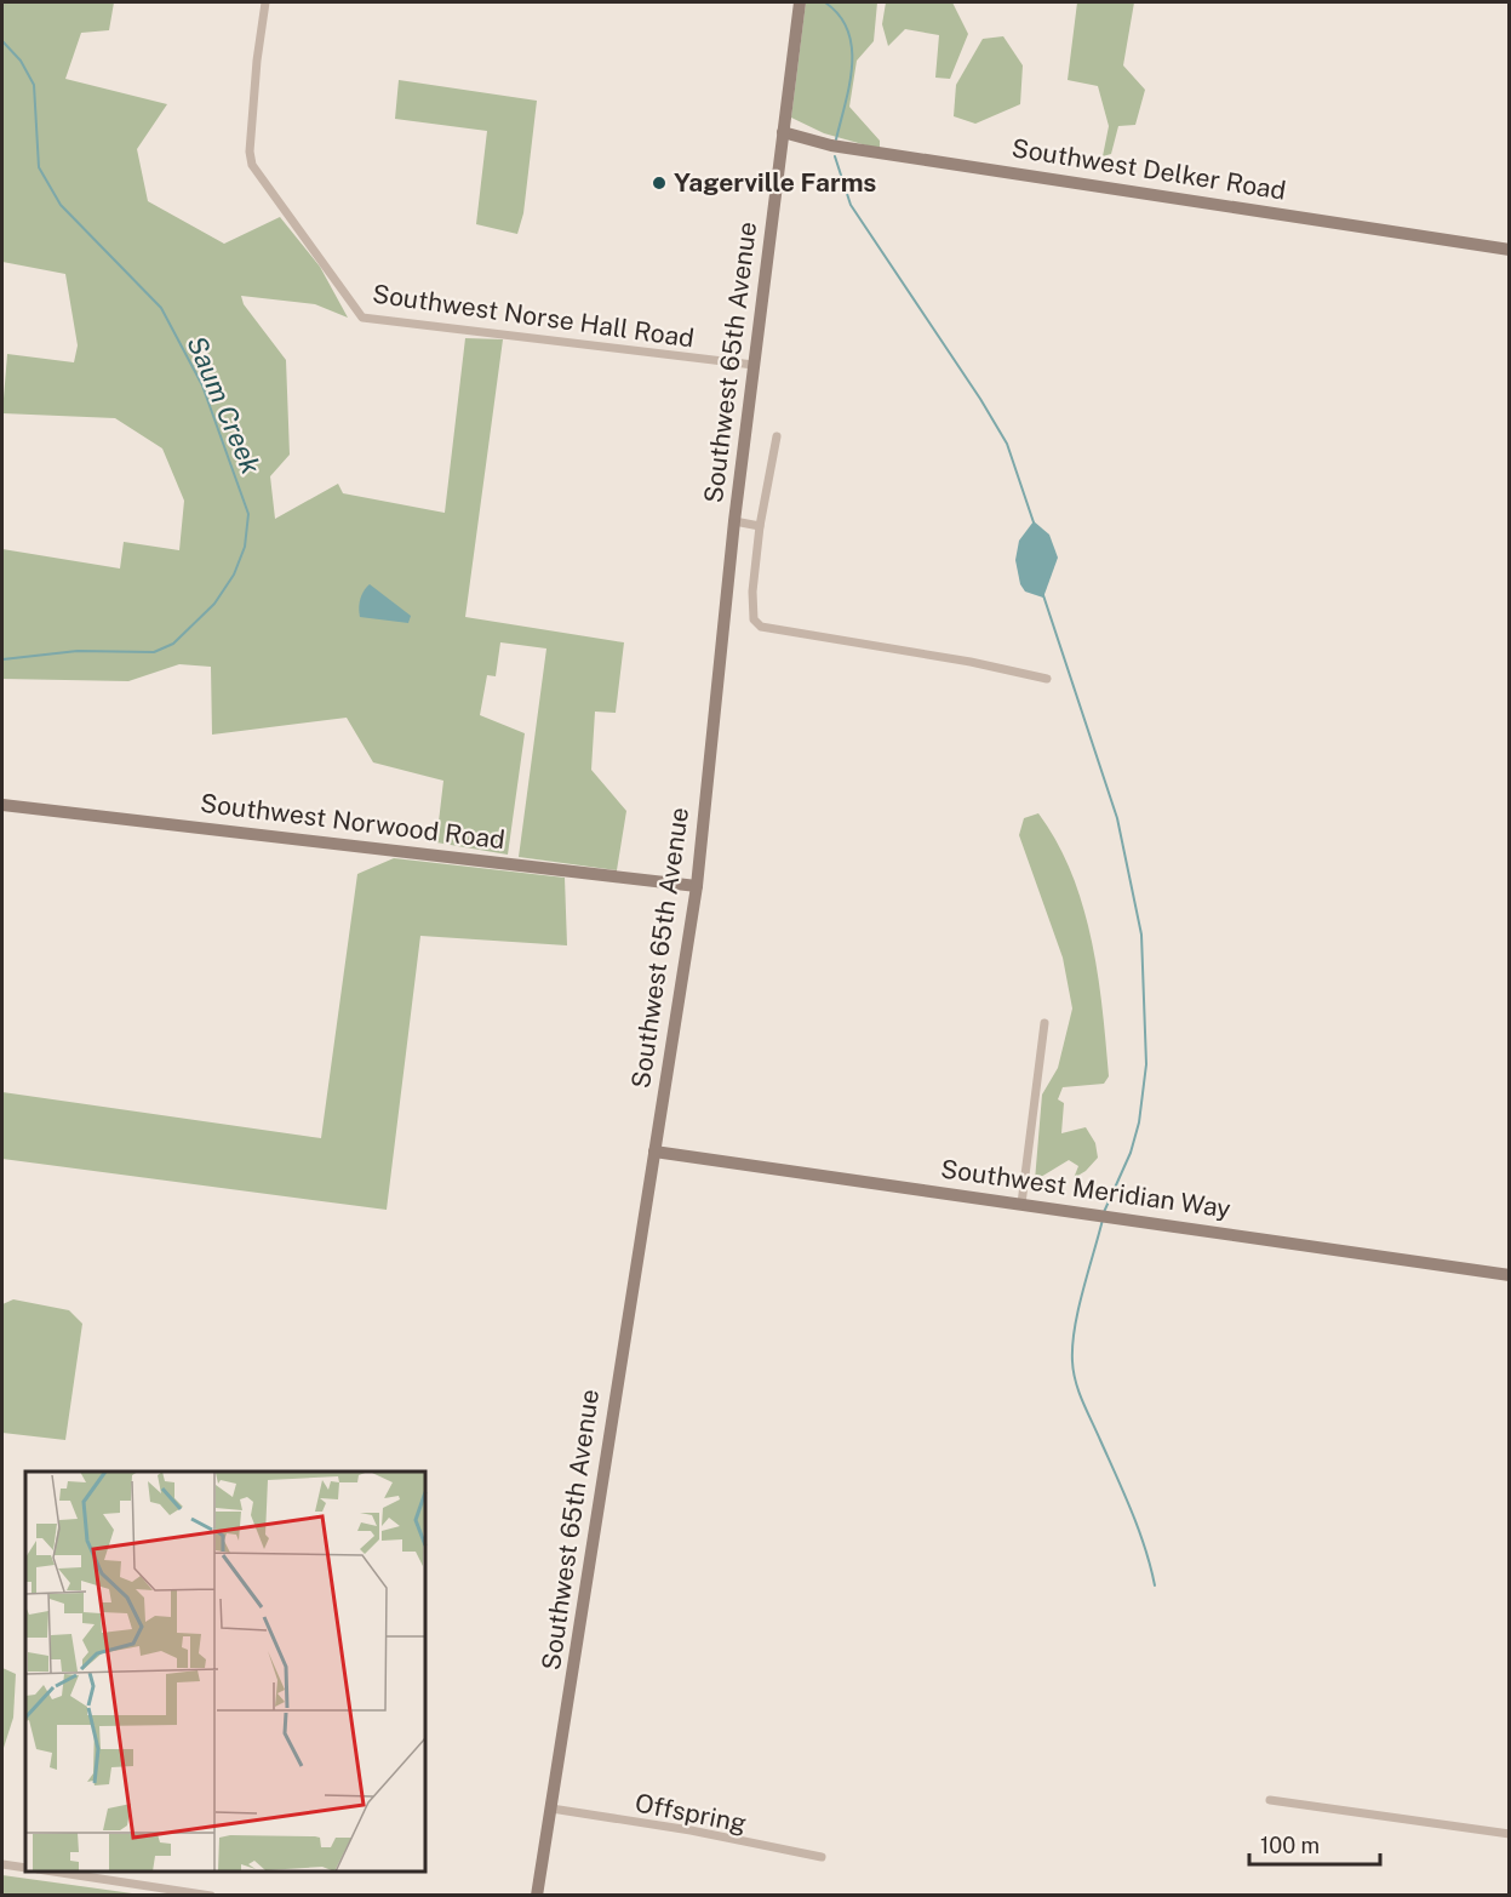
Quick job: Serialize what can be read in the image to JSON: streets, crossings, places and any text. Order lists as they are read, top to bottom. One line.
{"streets":{"street":["Southwest Delker Road","Southwest Norse Hall Road","Southwest 65th Avenue","Southwest Norwood Road","Southwest Meridian Way","Offspring"]},"crossings":[["Southwest Delker Road","Southwest 65th Avenue"],["Southwest Norse Hall Road","Southwest 65th Avenue"],["Southwest 65th Avenue","Southwest Norwood Road"],["Southwest 65th Avenue","Southwest Meridian Way"],["Southwest 65th Avenue","Offspring"]],"water":["Saum Creek"],"places":["Yagerville Farms"],"scale_bar":"100 m"}
